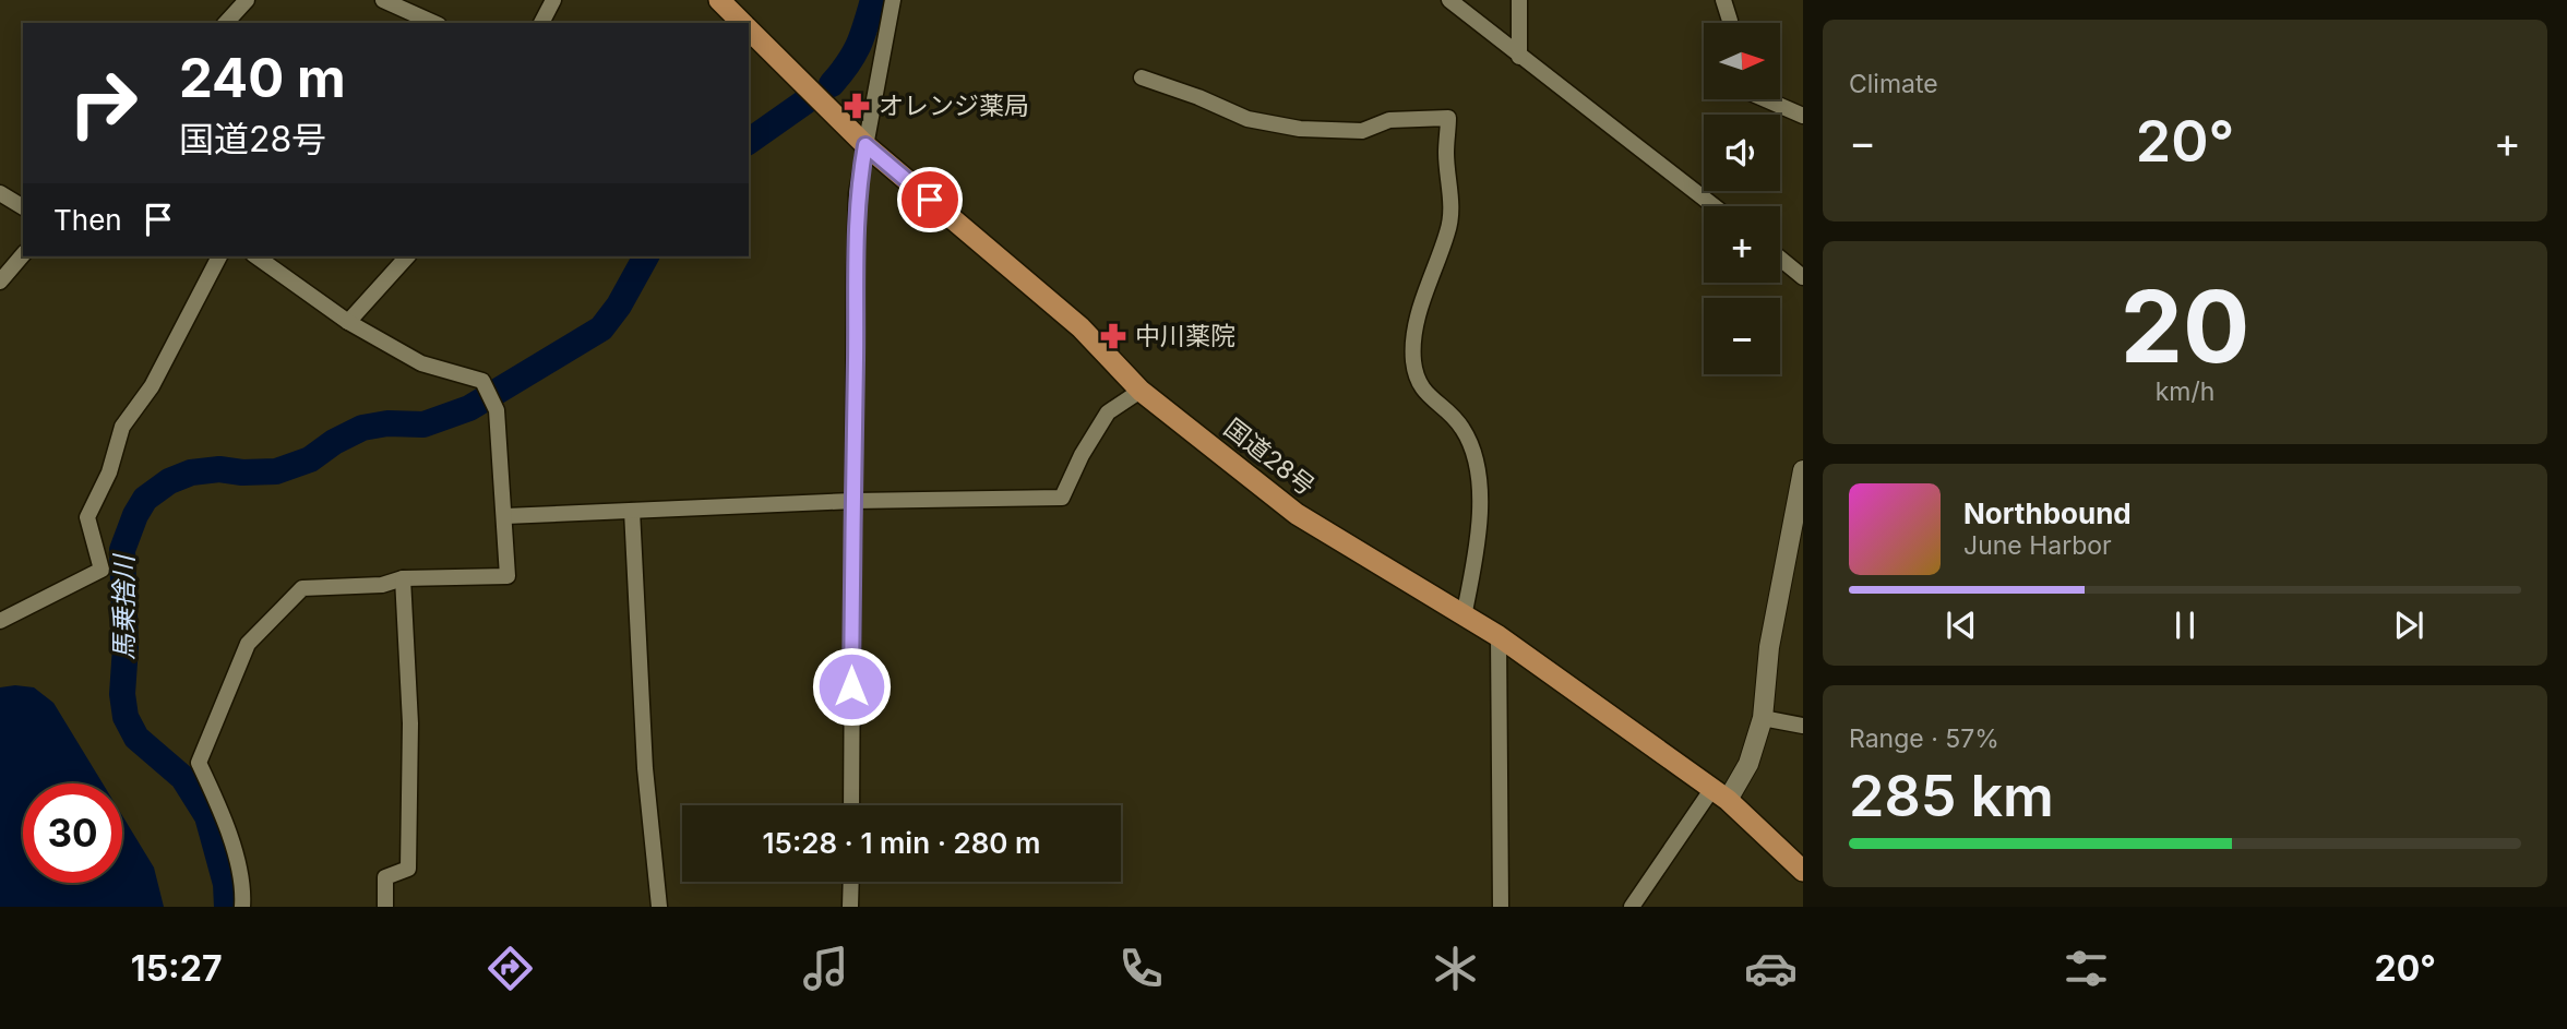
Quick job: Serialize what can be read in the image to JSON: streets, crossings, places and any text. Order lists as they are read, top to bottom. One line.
{"streets":{"highway":["国道28号"]},"water":["馬乗捨川"],"places":{"pharmacy":["オレンジ薬局","中川薬院"]},"north":"right","page":{"tile":["Climate",["20","km/h"],["Range · 57%","285 km"]],"map_buttons":["+","−"],"turn":["240 m","国道28号"],"heat":["−","20°","+"],"then":"Then","song":["Northbound","June Harbor"],"limit":"30","trip":"15:28 · 1 min · 280 m","tabs":["15:27","20°"]}}
